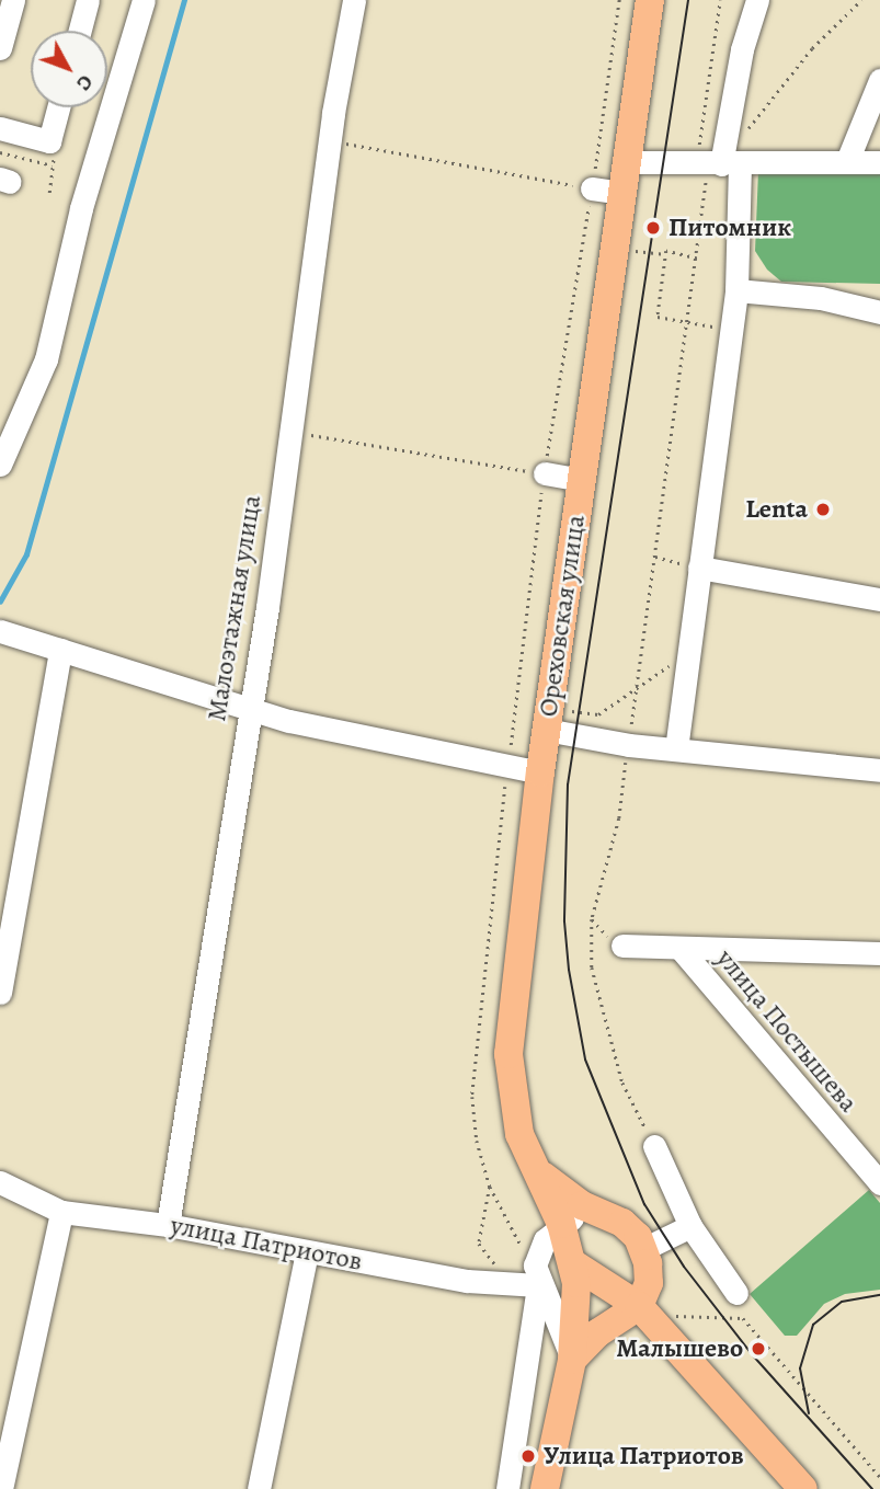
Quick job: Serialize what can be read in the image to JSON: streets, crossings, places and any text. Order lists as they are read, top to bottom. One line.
{"streets":{"main road":["Ореховская улица"],"street":["Малоэтажная улица","улица Постышева","улица Патриотов"]},"crossings":[["Малоэтажная улица","улица Патриотов"]],"places":["Питомник","Lenta","Малышево","Улица Патриотов"],"north":"bottom right"}
